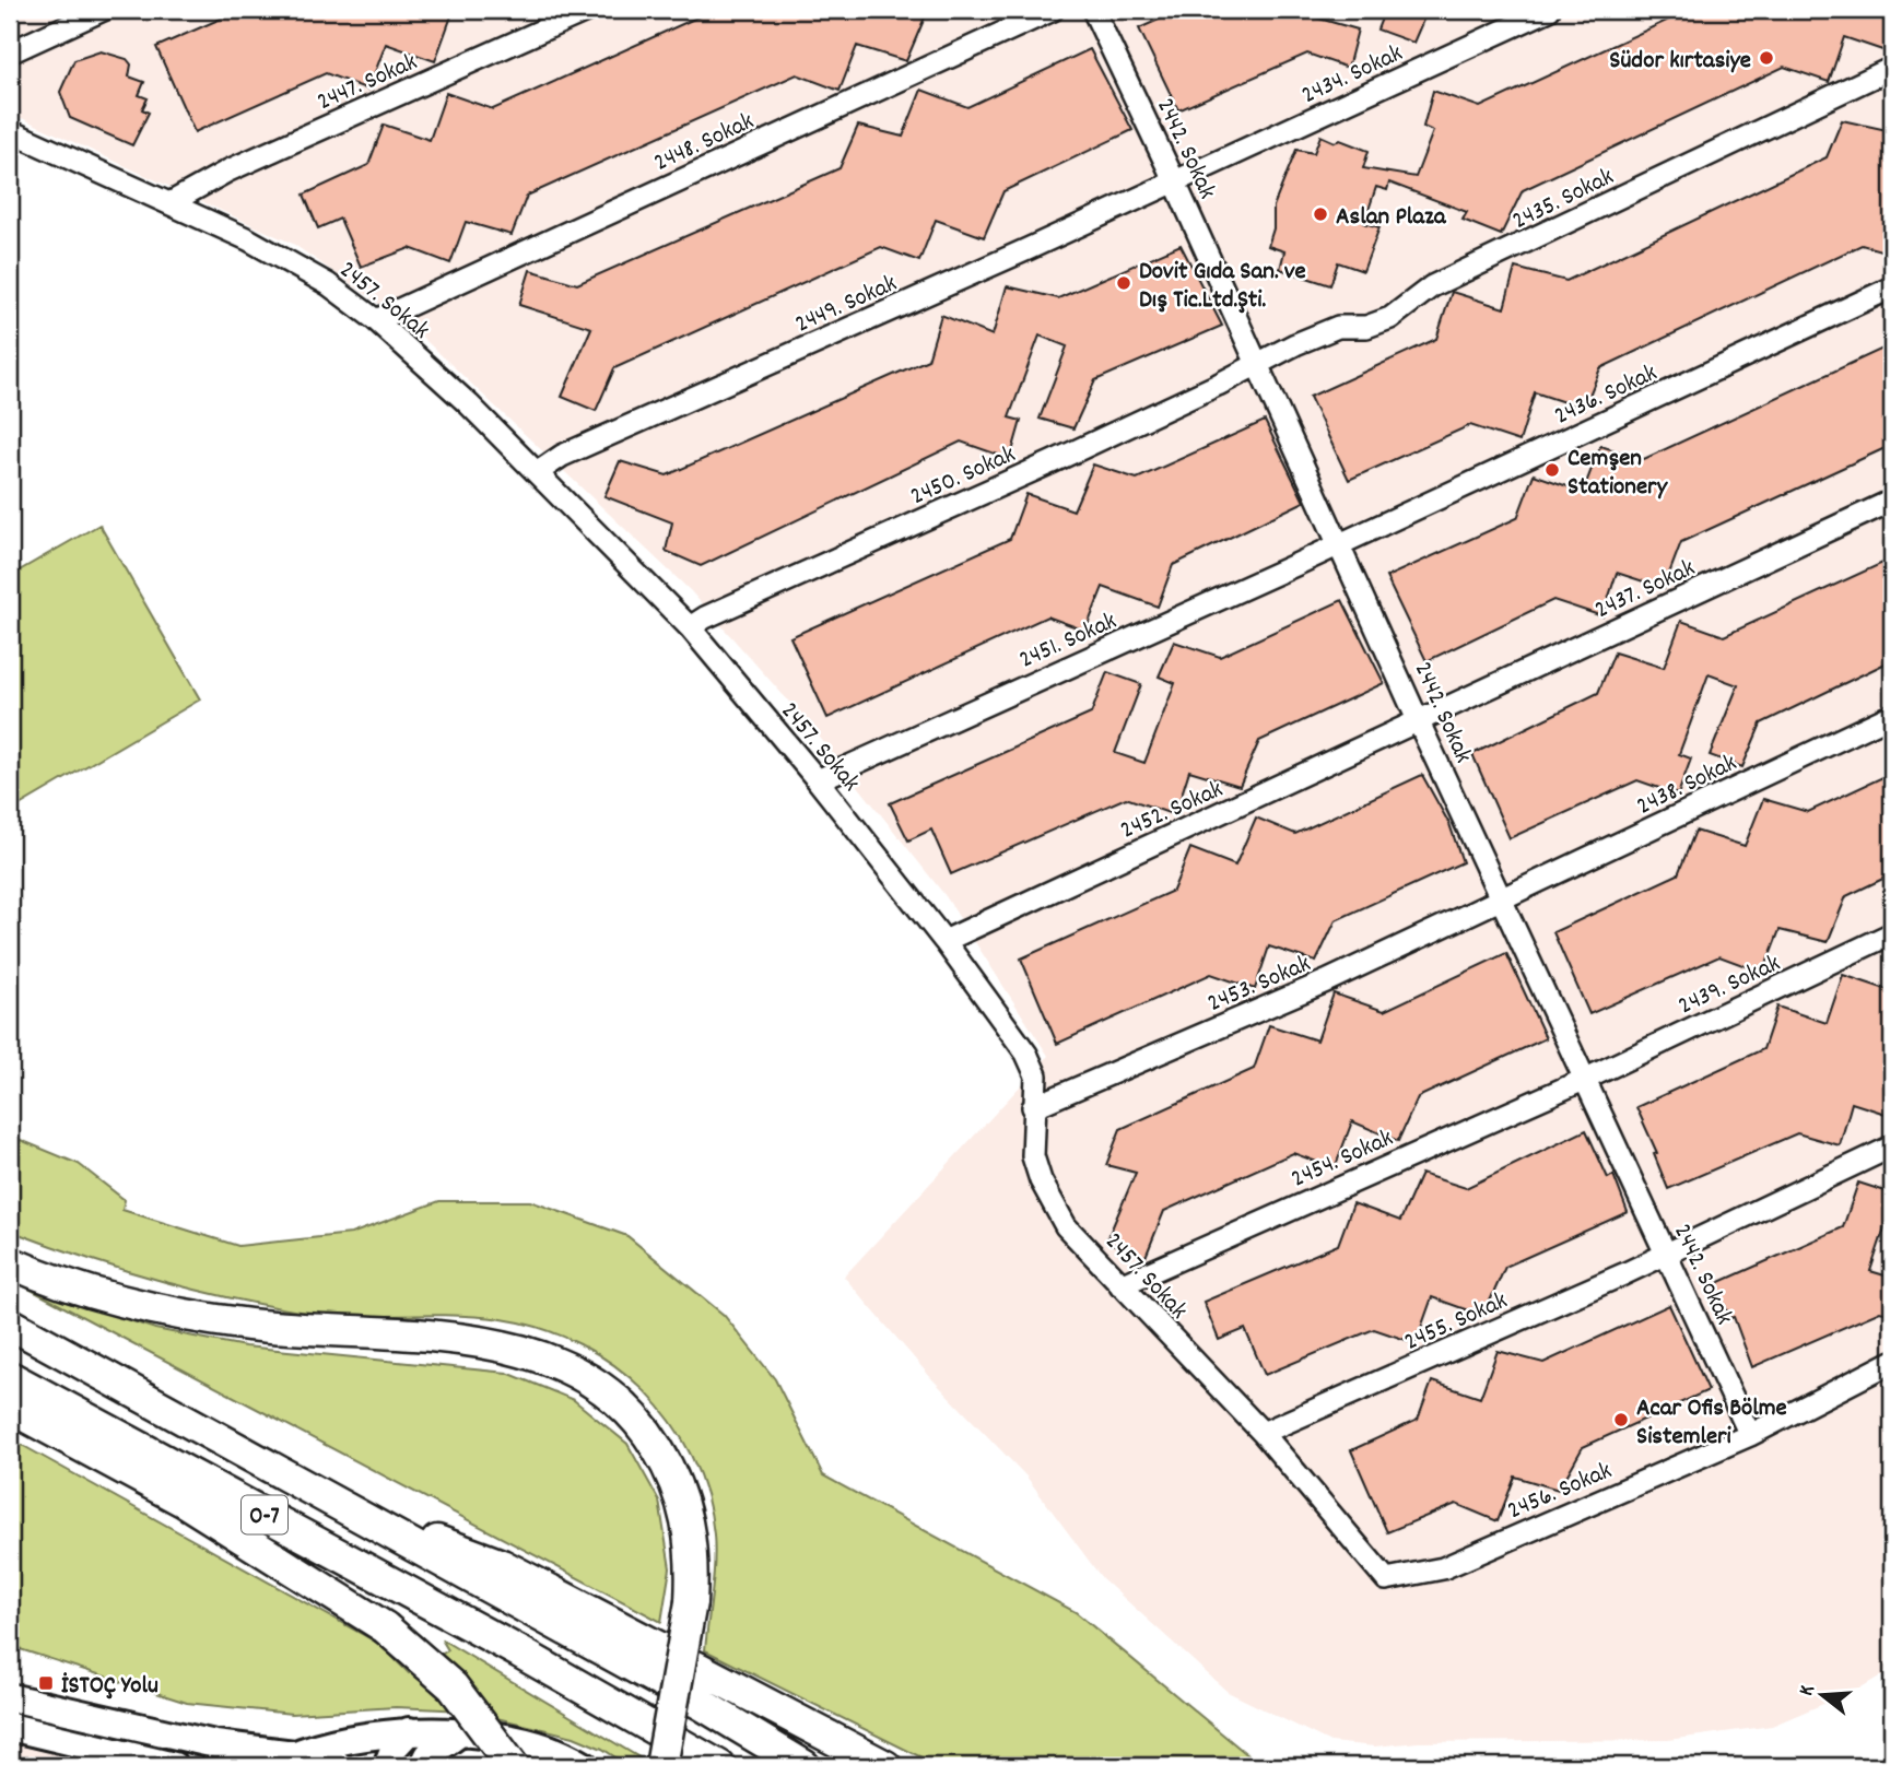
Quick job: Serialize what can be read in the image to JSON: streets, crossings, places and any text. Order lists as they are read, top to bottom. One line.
{"streets":{"highway":["O-7"],"street":["2434. Sokak","2447. Sokak","2448. Sokak","2442. Sokak","2435. Sokak","2457. Sokak","2449. Sokak","2436. Sokak","2450. Sokak","2437. Sokak","2451. Sokak","2438. Sokak","2452. Sokak","2453. Sokak","2439. Sokak","2454. Sokak","2455. Sokak","2456. Sokak"]},"crossings":[["2434. Sokak","2442. Sokak"],["2434. Sokak","2449. Sokak"],["2447. Sokak","2457. Sokak"],["2448. Sokak","2457. Sokak"],["2442. Sokak","2435. Sokak"],["2442. Sokak","2449. Sokak"],["2442. Sokak","2436. Sokak"],["2442. Sokak","2450. Sokak"],["2442. Sokak","2437. Sokak"],["2442. Sokak","2451. Sokak"],["2442. Sokak","2438. Sokak"],["2442. Sokak","2452. Sokak"],["2442. Sokak","2453. Sokak"],["2442. Sokak","2439. Sokak"],["2442. Sokak","2454. Sokak"],["2442. Sokak","2455. Sokak"],["2442. Sokak","2456. Sokak"],["2435. Sokak","2450. Sokak"],["2457. Sokak","2449. Sokak"],["2457. Sokak","2450. Sokak"],["2457. Sokak","2451. Sokak"],["2457. Sokak","2452. Sokak"],["2457. Sokak","2453. Sokak"],["2457. Sokak","2454. Sokak"],["2457. Sokak","2455. Sokak"],["2457. Sokak","2456. Sokak"],["2436. Sokak","2451. Sokak"],["2437. Sokak","2452. Sokak"],["2438. Sokak","2453. Sokak"],["2439. Sokak","2454. Sokak"]],"places":{"other":["Südor kırtasiye","Aslan Plaza","Dovit Gıda San. ve Dış Tic.Ltd.Şti.","Cemşen Stationery","Acar Ofis Bölme Sistemleri"],"transit":["İSTOÇ Yolu"]},"north":"left"}
